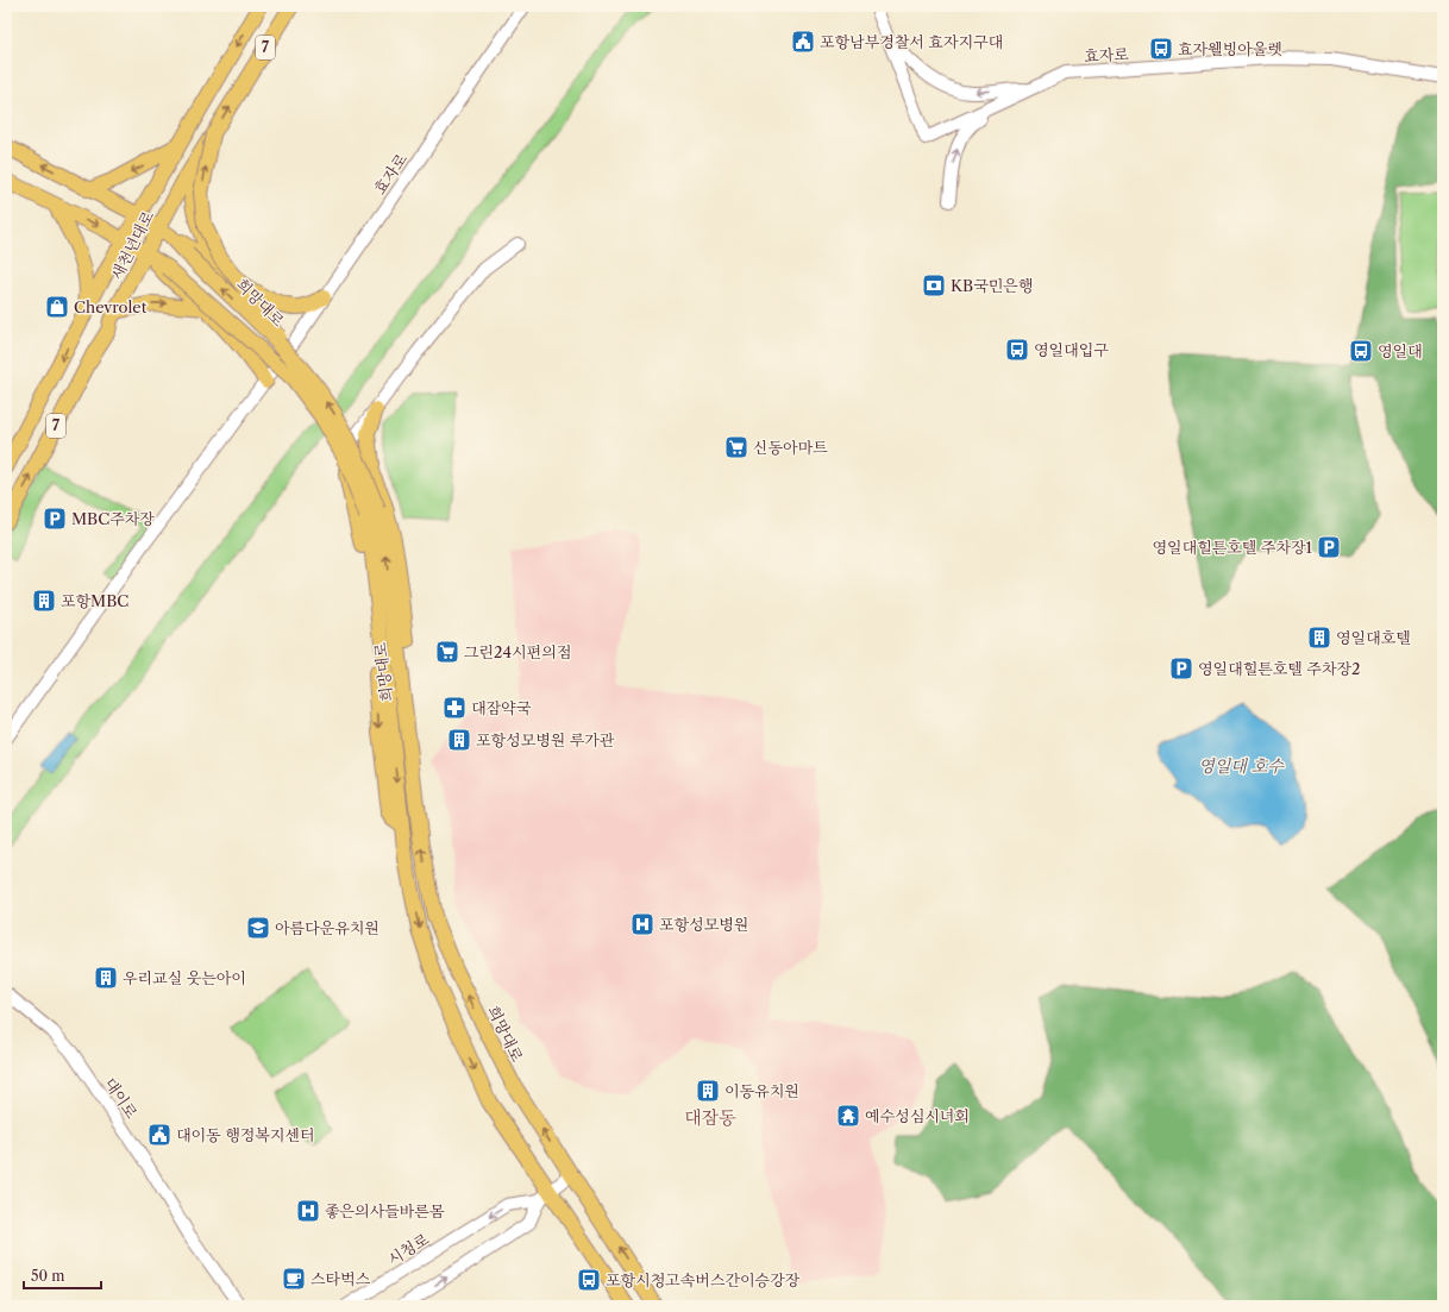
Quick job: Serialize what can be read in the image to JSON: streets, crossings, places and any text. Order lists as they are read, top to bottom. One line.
{"streets":{"main road":["7","새천년대로","희망대로"],"street":["효자로","대이로","시청로"]},"crossings":[["효자로","희망대로"],["새천년대로","희망대로"]],"districts":["대잠동"],"water":["영일대 호수"],"places":{"public building":["포항남부경찰서 효자지구대","대이동 행정복지센터"],"bus stop":["효자웰빙아울렛","영일대입구","영일대","포항시청고속버스간이승강장"],"bank":["KB국민은행"],"shop":["Chevrolet"],"supermarket":["신동아마트","그린24시편의점"],"parking":["MBC주차장","영일대힐튼호텔 주차장1","영일대힐튼호텔 주차장2"],"building":["포항MBC","영일대호텔","포항성모병원 루가관","우리교실 웃는아이","이동유치원"],"pharmacy":["대잠약국"],"hospital":["포항성모병원","좋은의사들바른몸"],"school or university":["아름다운유치원"],"temple":["예수성심시녀회"],"cafe":["스타벅스"]},"scale_bar":"50 m"}
